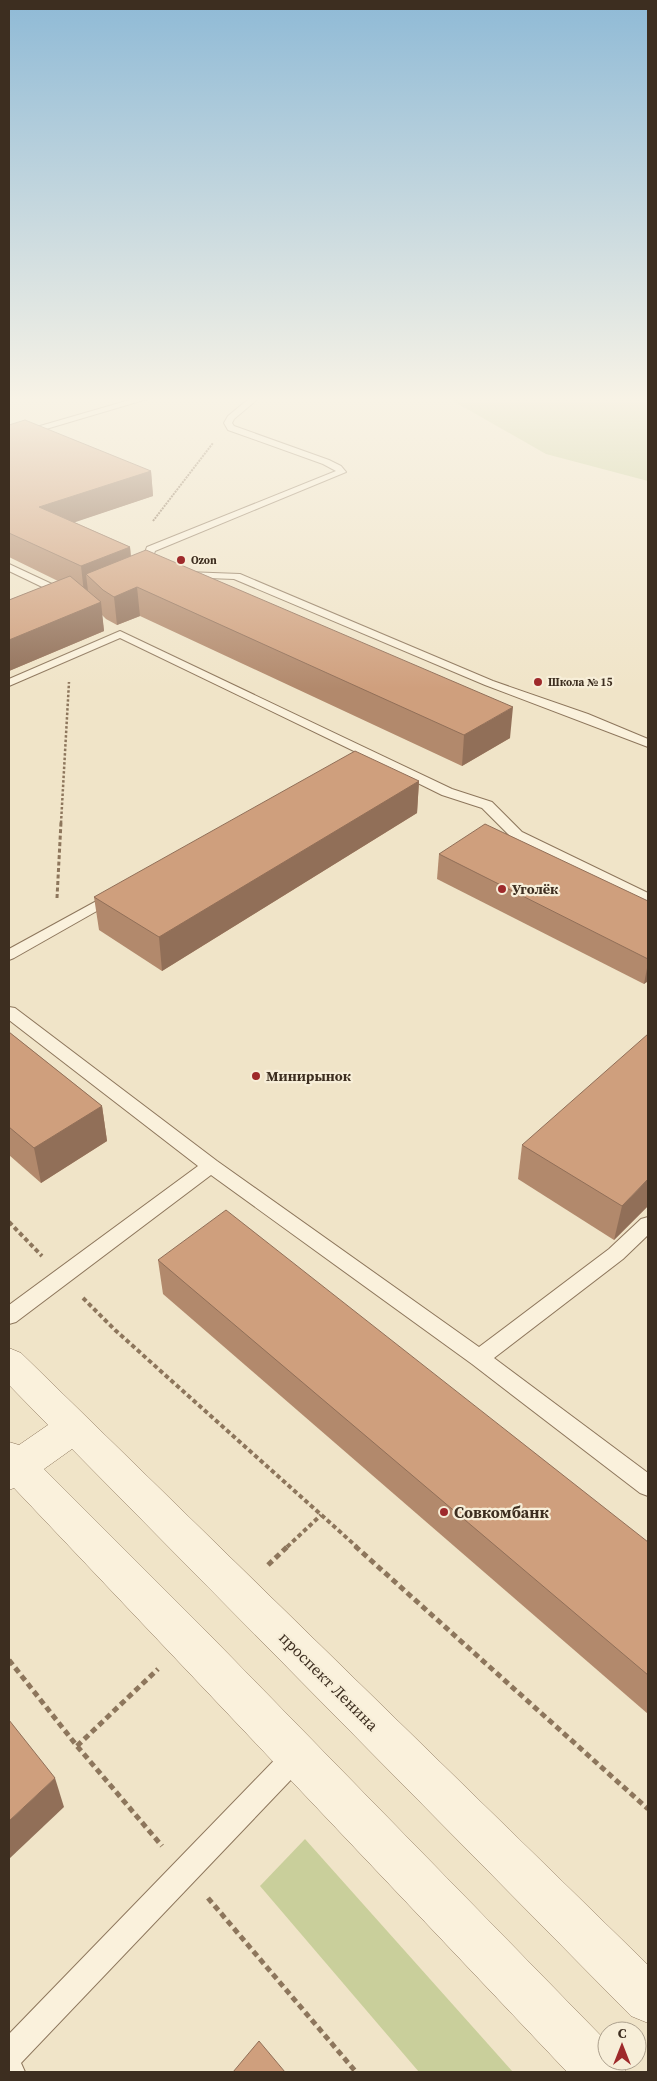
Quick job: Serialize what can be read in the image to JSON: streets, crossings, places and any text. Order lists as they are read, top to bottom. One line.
{"streets":{"street":["проспект Ленина"]},"places":["Ozon","Школа № 15","Уголёк","Минирынок","Совкомбанк"],"north":"top"}
